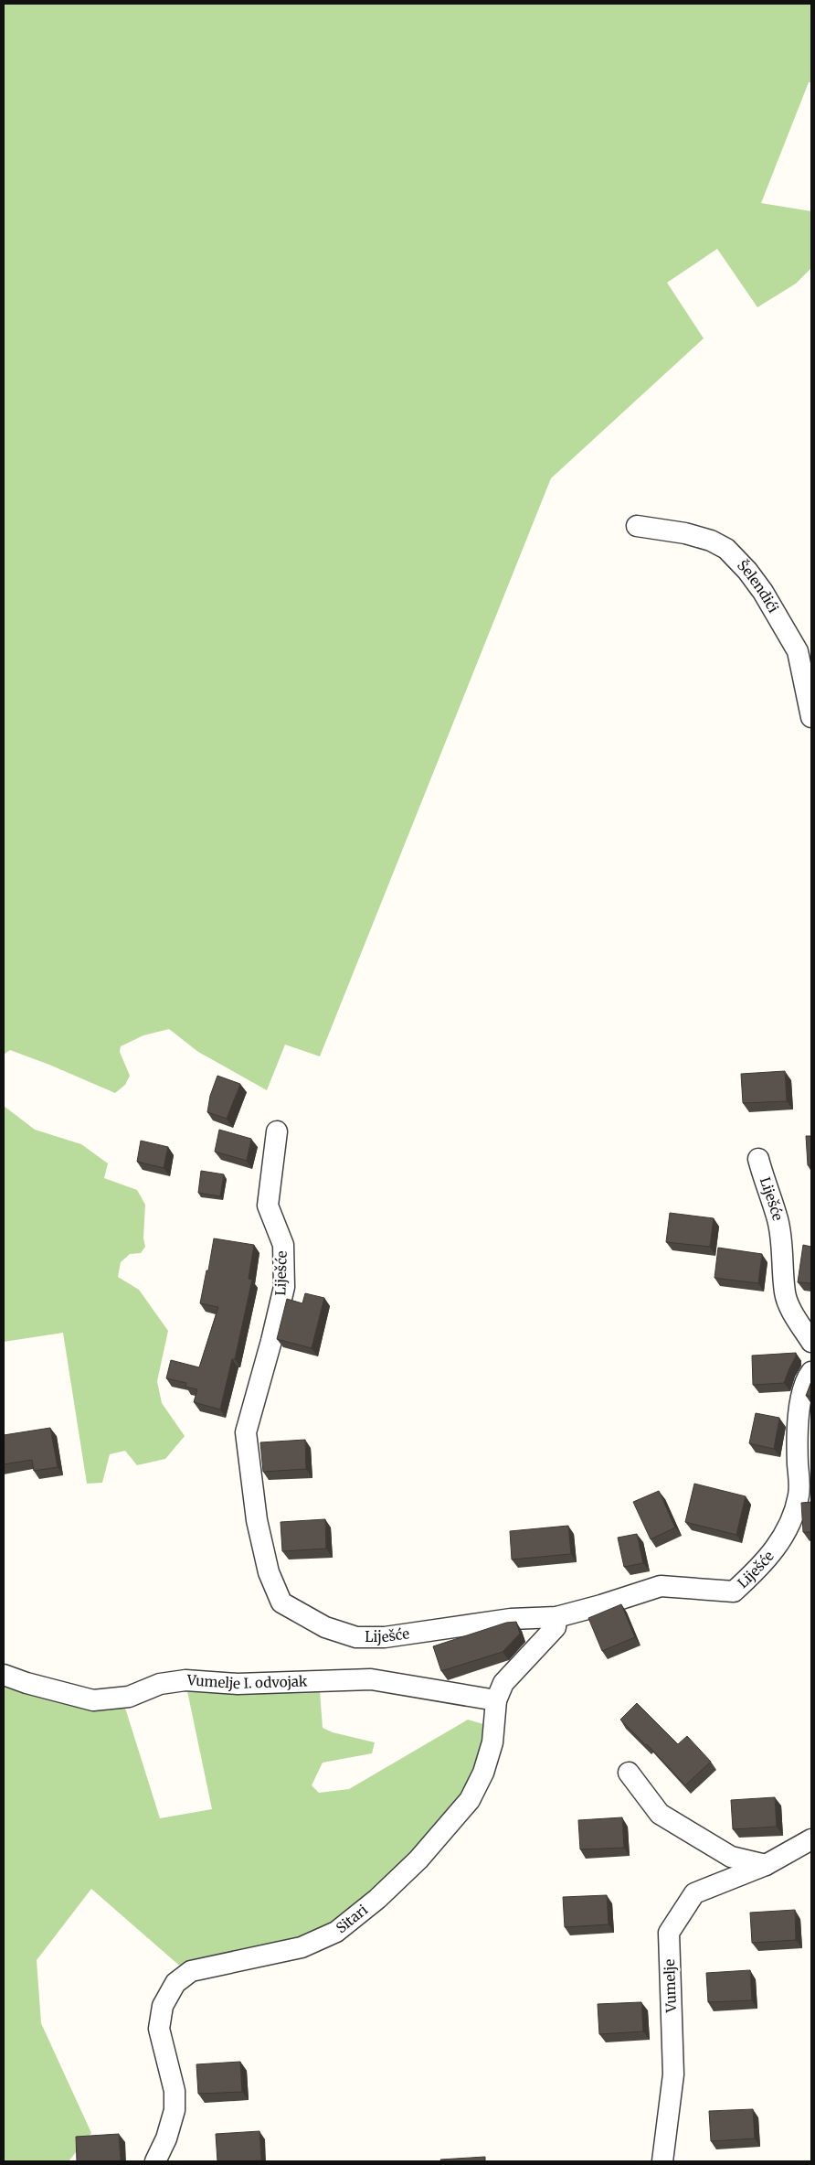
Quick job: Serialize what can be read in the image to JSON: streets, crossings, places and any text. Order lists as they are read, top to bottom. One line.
{"streets":{"street":["Šelendići","Liješće","Vumelje I. odvojak","Sitari","Vumelje"]},"crossings":[["Liješće","Sitari"],["Vumelje I. odvojak","Sitari"]]}
